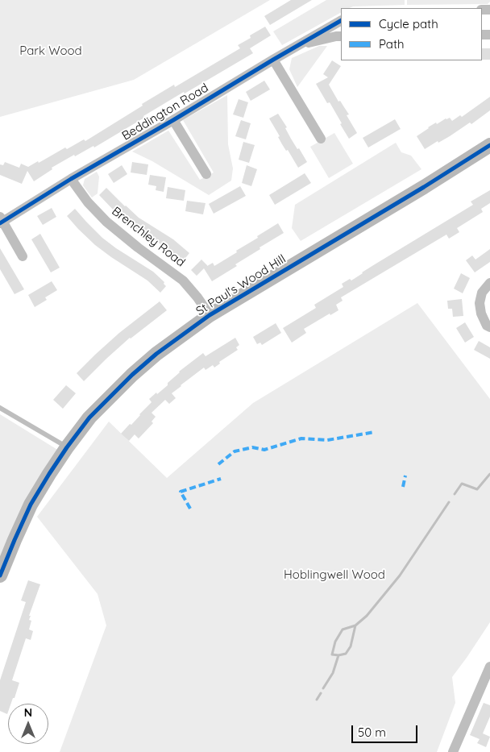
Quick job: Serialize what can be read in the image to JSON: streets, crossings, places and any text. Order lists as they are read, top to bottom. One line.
{"streets":{"street":["Beddington Road","Brenchley Road","St Paul's Wood Hill"]},"crossings":[["Beddington Road","Brenchley Road"],["Brenchley Road","St Paul's Wood Hill"]],"parks":["Park Wood","Hoblingwell Wood"],"legend":["Cycle path","Path"],"scale_bar":"50 m","north":"top"}
